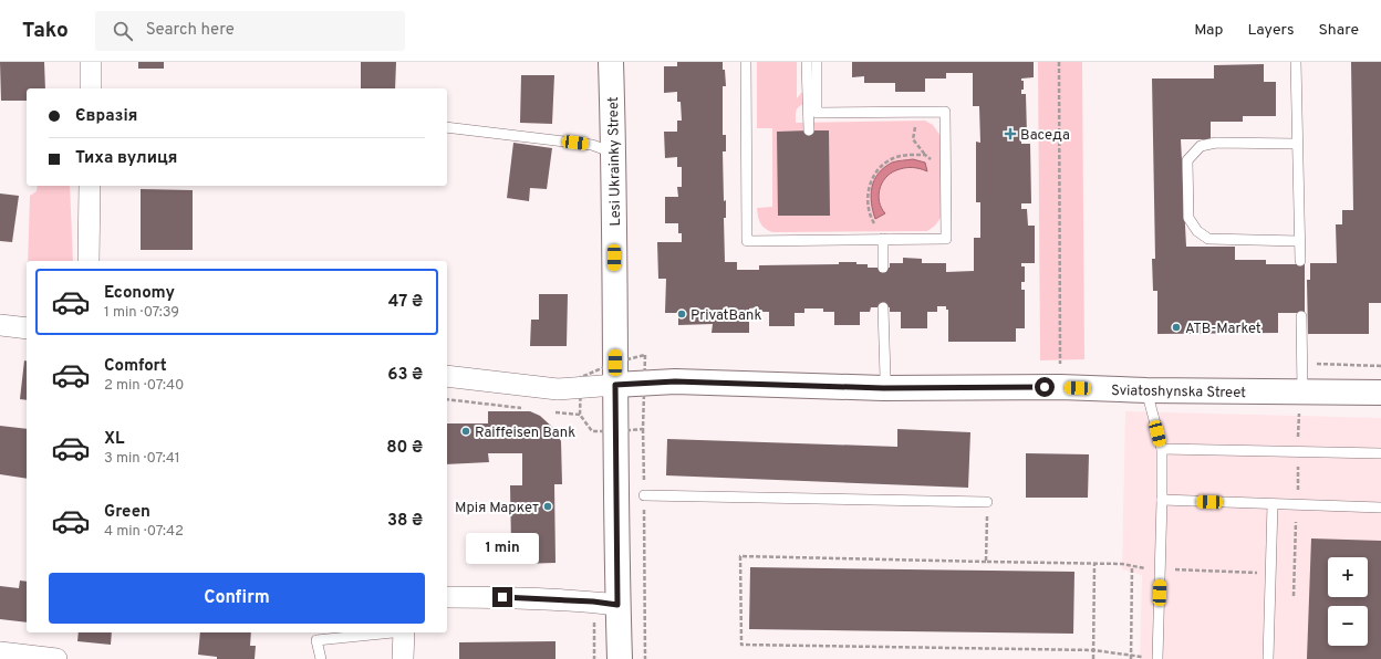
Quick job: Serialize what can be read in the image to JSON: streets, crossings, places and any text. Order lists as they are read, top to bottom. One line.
{"streets":{"street":["Lesi Ukrainky Street","Sviatoshynska Street"]},"crossings":[["Lesi Ukrainky Street","Sviatoshynska Street"]],"places":{"health":["Васеда"],"other":["PrivatBank","ATB-Market","Raiffeisen Bank","Мрія Маркет"]},"page":{"header":"Tako","search":"Search here","nav":["Map","Layers","Share"],"banner":["Євразія","Тиха вулиця"],"list":[{"name":"Economy","note":"1 min · 07:39","value":"47 ₴"},{"name":"Comfort","note":"2 min · 07:40","value":"63 ₴"},{"name":"XL","note":"3 min · 07:41","value":"80 ₴"},{"name":"Green","note":"4 min · 07:42","value":"38 ₴"}],"bubble":"1 min","map_buttons":["+","−"],"buttons":"Confirm"}}
